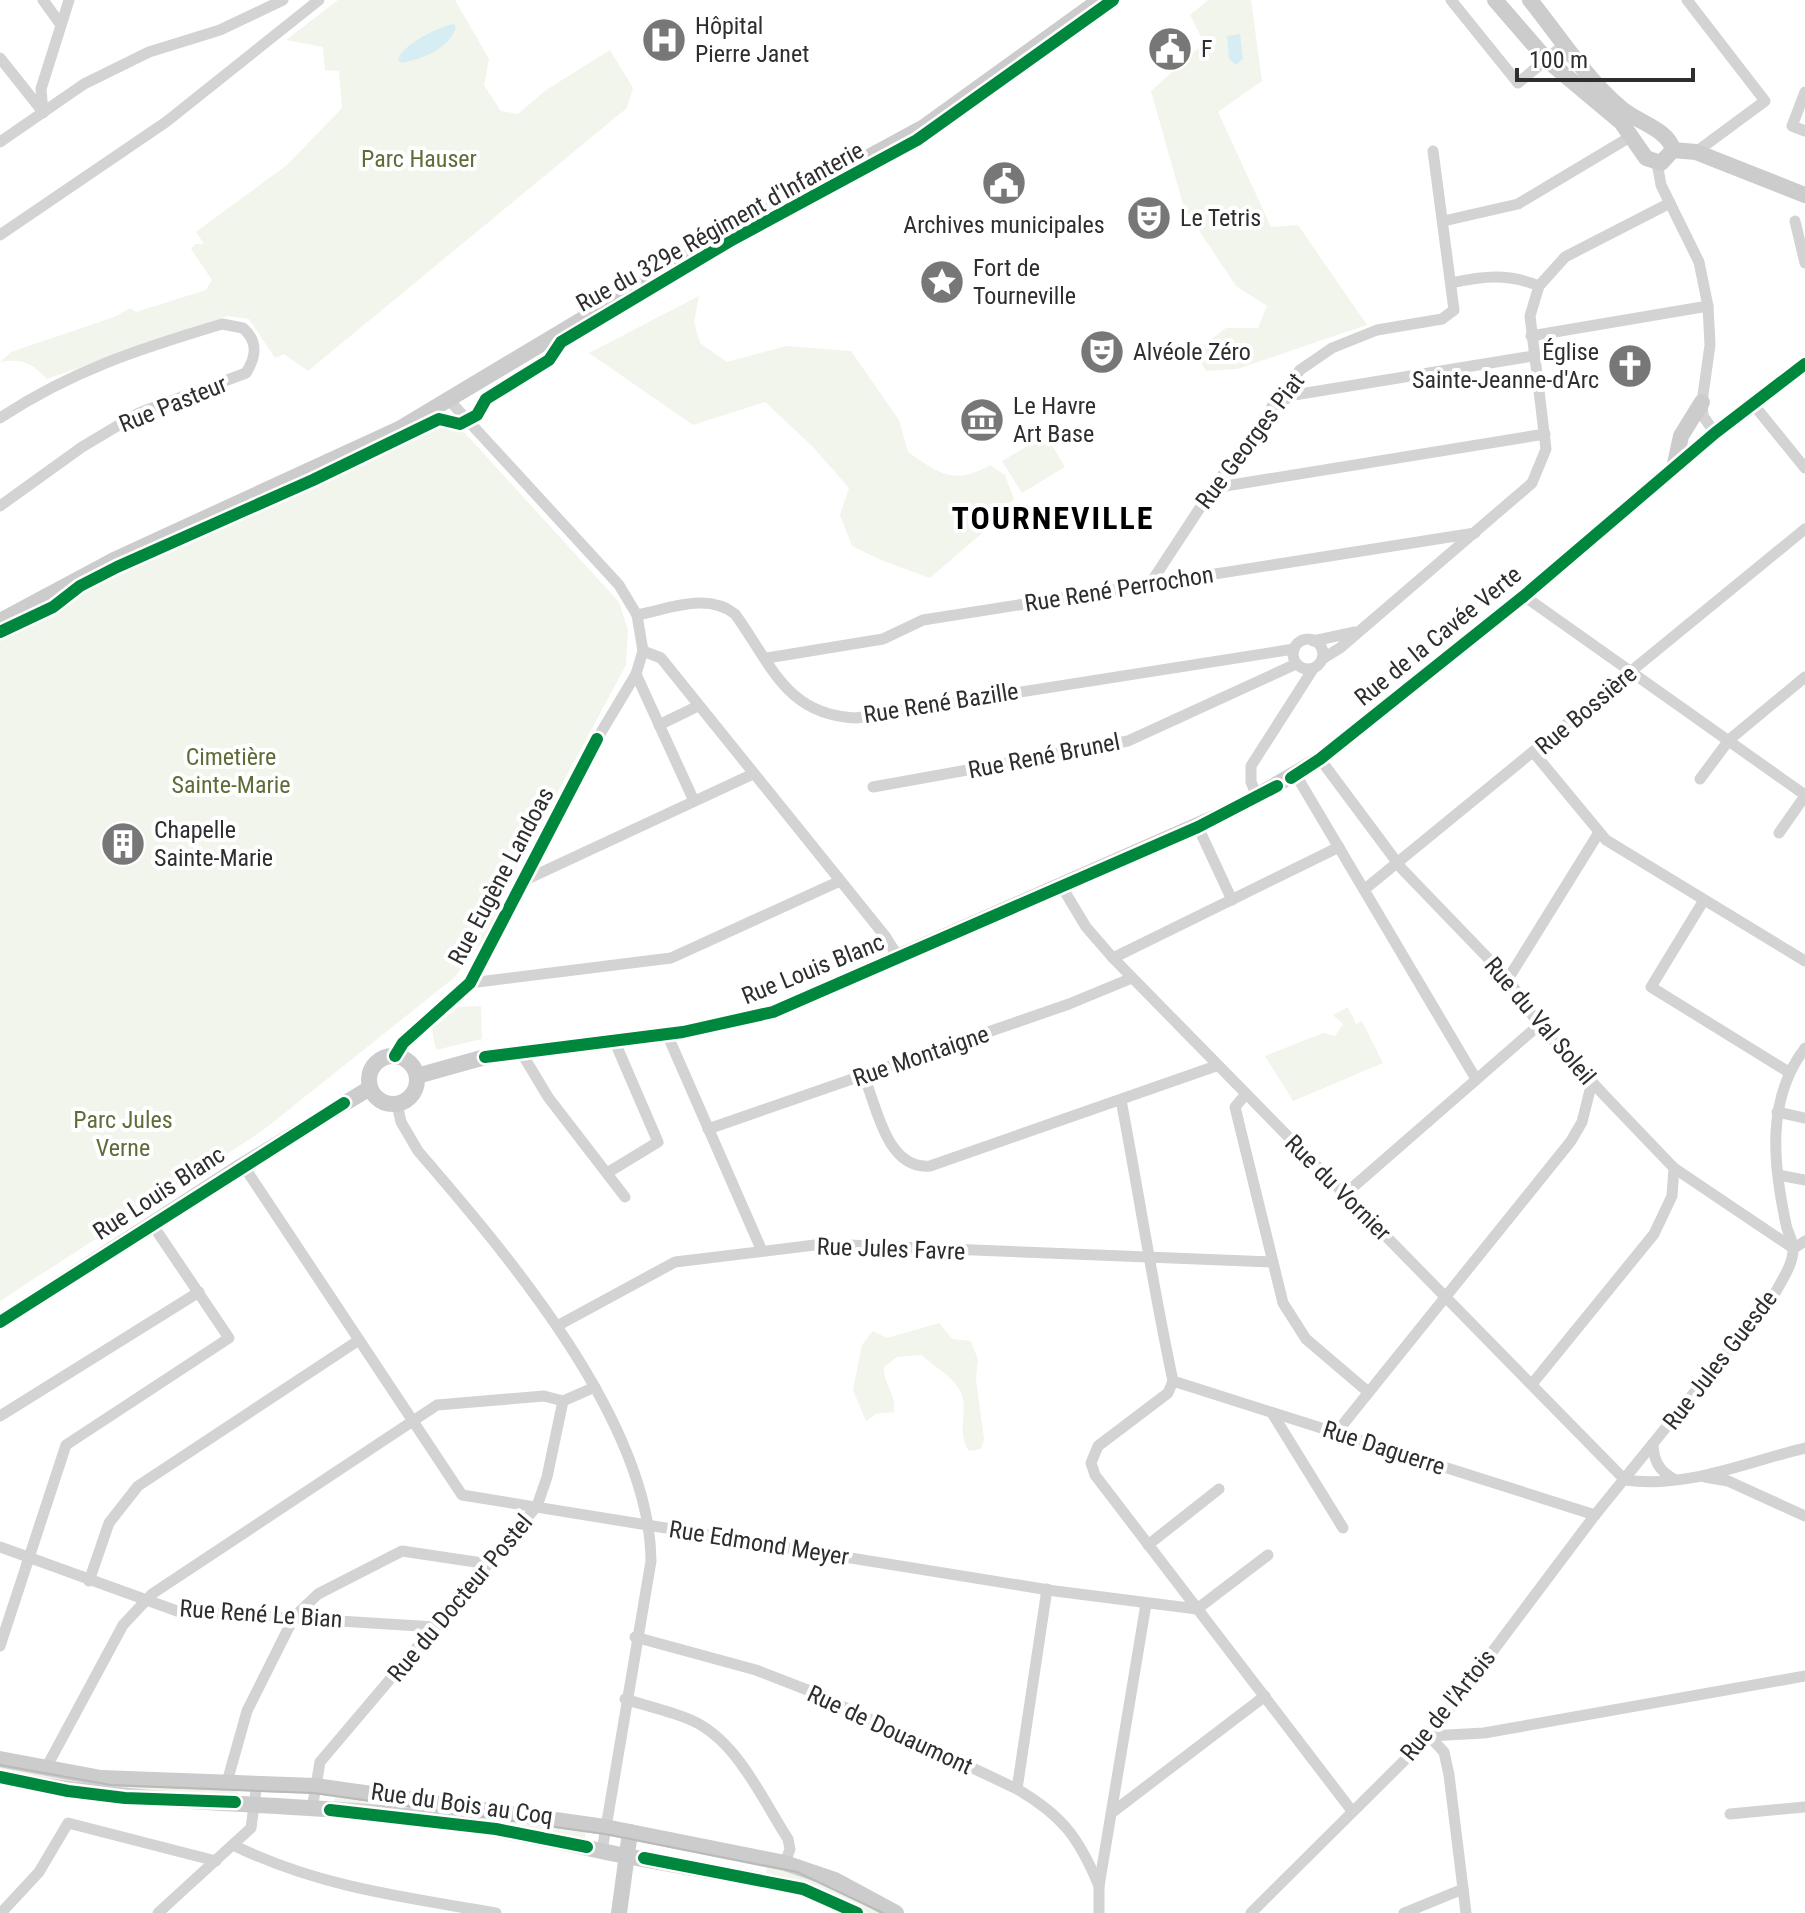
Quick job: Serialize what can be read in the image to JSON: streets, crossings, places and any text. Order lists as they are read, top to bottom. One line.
{"streets":{"street":["Rue du 329e Régiment d'Infanterie","Rue Pasteur","Rue Georges Piat","Rue René Perrochon","Rue de la Cavée Verte","Rue René Bazille","Rue Bossière","Rue René Brunel","Rue Eugène Landoas","Rue Louis Blanc","Rue du Val Soleil","Rue Montaigne","Rue du Vornier","Rue Jules Favre","Rue Jules Guesde","Rue Daguerre","Rue Edmond Meyer","Rue du Docteur Postel","Rue René Le Bian","Rue de l'Artois","Rue de Douaumont","Rue du Bois au Coq"]},"crossings":[["Rue du 329e Régiment d'Infanterie","Rue Eugène Landoas"],["Rue Georges Piat","Rue René Perrochon"],["Rue René Perrochon","Rue René Bazille"],["Rue de la Cavée Verte","Rue Louis Blanc"],["Rue de la Cavée Verte","Rue du Val Soleil"],["Rue de la Cavée Verte","Rue du Vornier"],["Rue René Bazille","Rue René Brunel"],["Rue René Bazille","Rue Eugène Landoas"],["Rue Bossière","Rue du Val Soleil"],["Rue Eugène Landoas","Rue Louis Blanc"],["Rue Louis Blanc","Rue du Vornier"],["Rue Louis Blanc","Rue Edmond Meyer"],["Rue du Val Soleil","Rue Jules Guesde"],["Rue Montaigne","Rue du Vornier"],["Rue du Vornier","Rue Jules Guesde"],["Rue du Vornier","Rue de l'Artois"],["Rue Jules Guesde","Rue de l'Artois"],["Rue Daguerre","Rue de l'Artois"],["Rue Edmond Meyer","Rue du Docteur Postel"],["Rue du Docteur Postel","Rue René Le Bian"],["Rue du Docteur Postel","Rue du Bois au Coq"]],"districts":["TOURNEVILLE"],"parks":["Parc Hauser","Cimetière Sainte-Marie","Parc Jules Verne"],"places":{"hospital":["Hôpital Pierre Janet"],"public building":["F","Archives municipales"],"theatre":["Le Tetris","Alvéole Zéro"],"place":["Fort de Tourneville"],"church":["Église Sainte-Jeanne-d'Arc"],"museum":["Le Havre Art Base"],"building":["Chapelle Sainte-Marie"]},"scale_bar":"100 m"}
